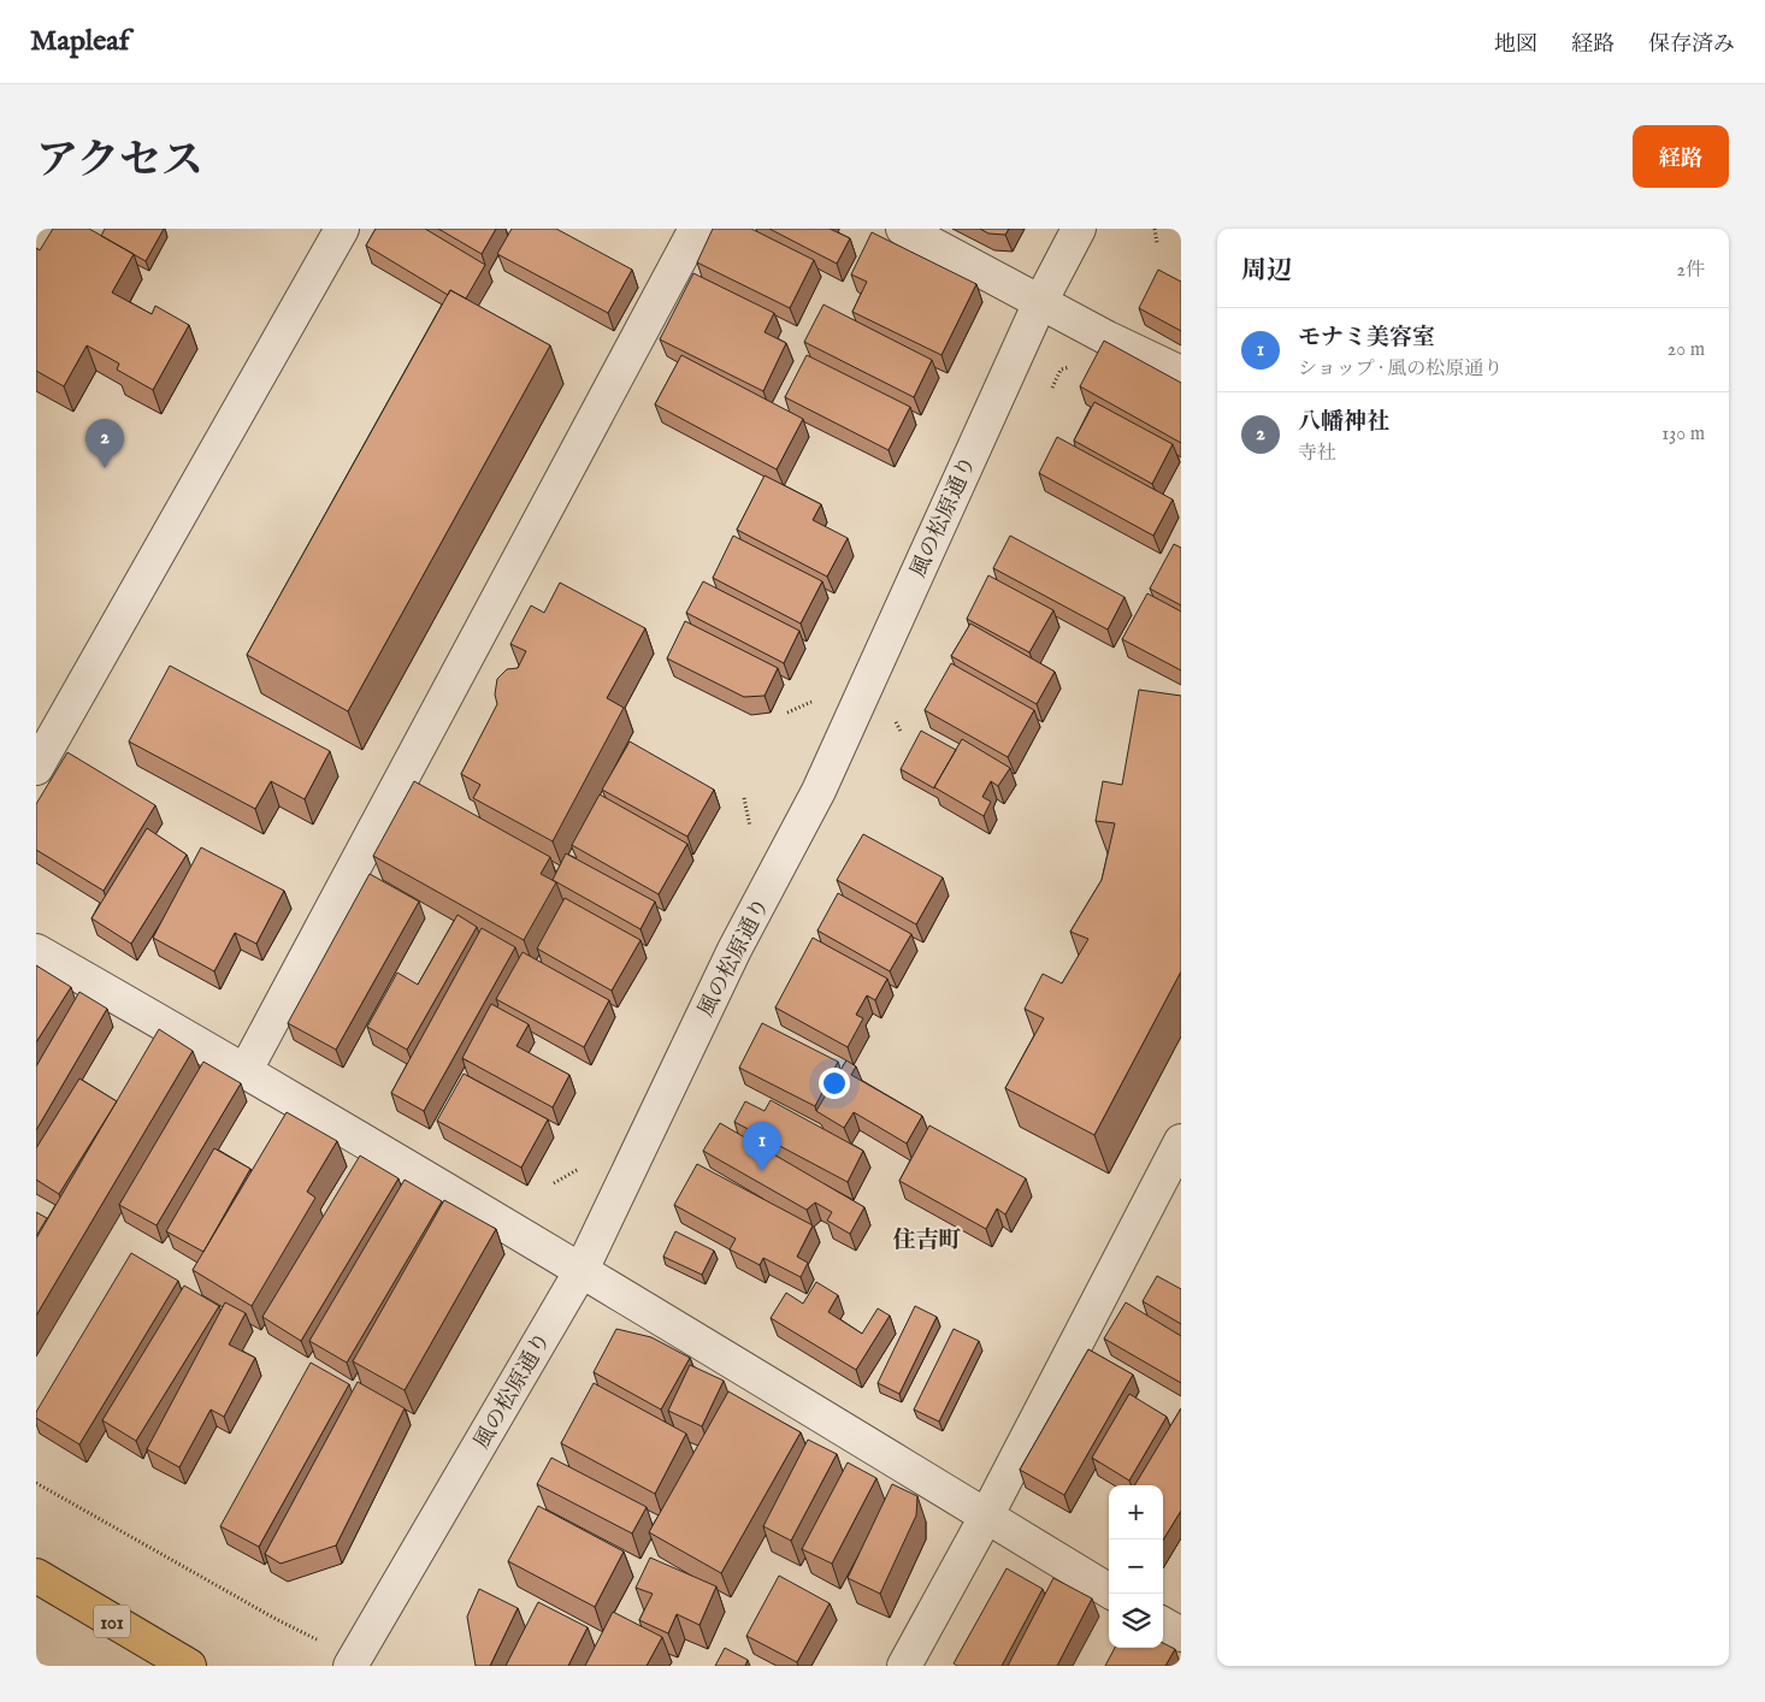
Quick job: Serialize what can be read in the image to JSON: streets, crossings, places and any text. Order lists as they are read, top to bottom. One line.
{"streets":{"highway":["101"],"street":["風の松原通り"]},"districts":["住吉町"],"page":{"header":"Mapleaf","nav":["地図","経路","保存済み"],"title":"アクセス","buttons":"経路","heading":["周辺","2件"],"list":[{"mark":"1","name":"モナミ美容室","note":"ショップ · 風の松原通り","value":"20 m"},{"mark":"2","name":"八幡神社","note":"寺社","value":"130 m"}],"pins":["2","1"],"map_buttons":["+","−"]}}
